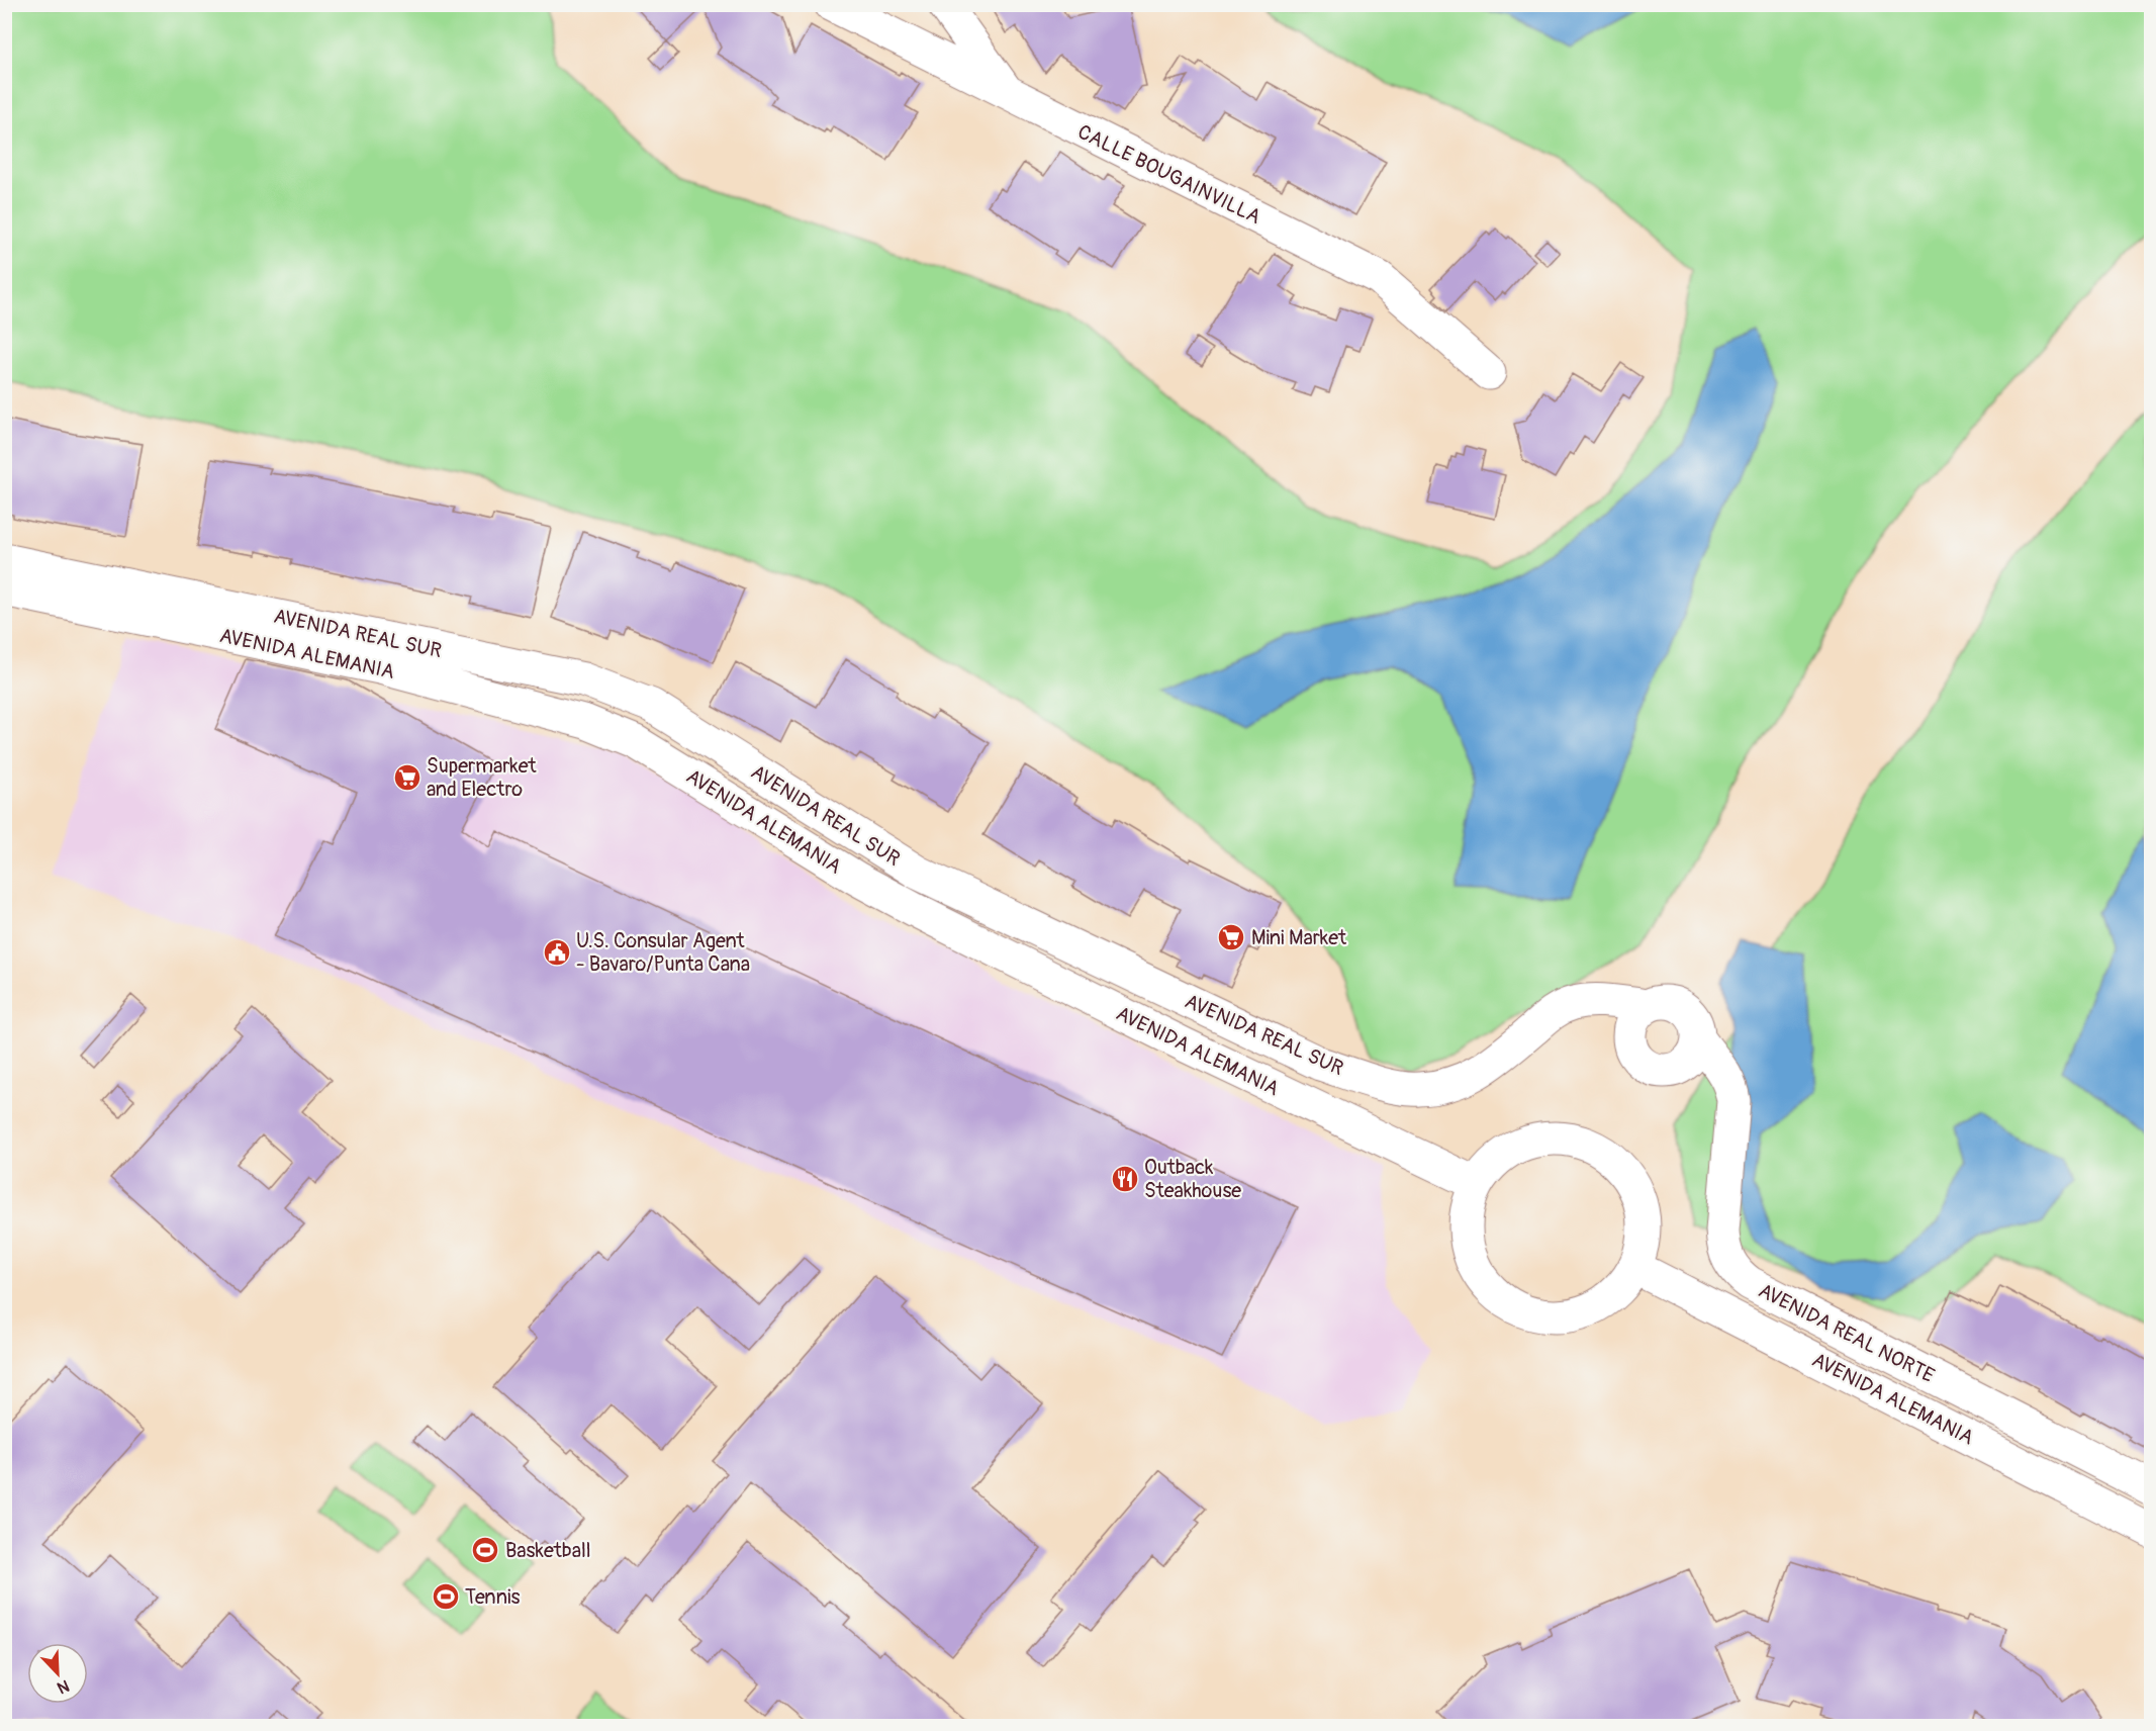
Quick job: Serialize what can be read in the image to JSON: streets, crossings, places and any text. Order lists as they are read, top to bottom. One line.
{"streets":{"street":["CALLE BOUGAINVILLA","AVENIDA REAL SUR","AVENIDA ALEMANIA","AVENIDA REAL NORTE"]},"crossings":[["AVENIDA REAL SUR","AVENIDA REAL NORTE"]],"places":{"supermarket":["Supermarket and Electro","Mini Market"],"public building":["U.S. Consular Agent - Bavaro/Punta Cana"],"restaurant":["Outback Steakhouse"],"sports":["Basketball","Tennis"]},"north":"bottom right"}
